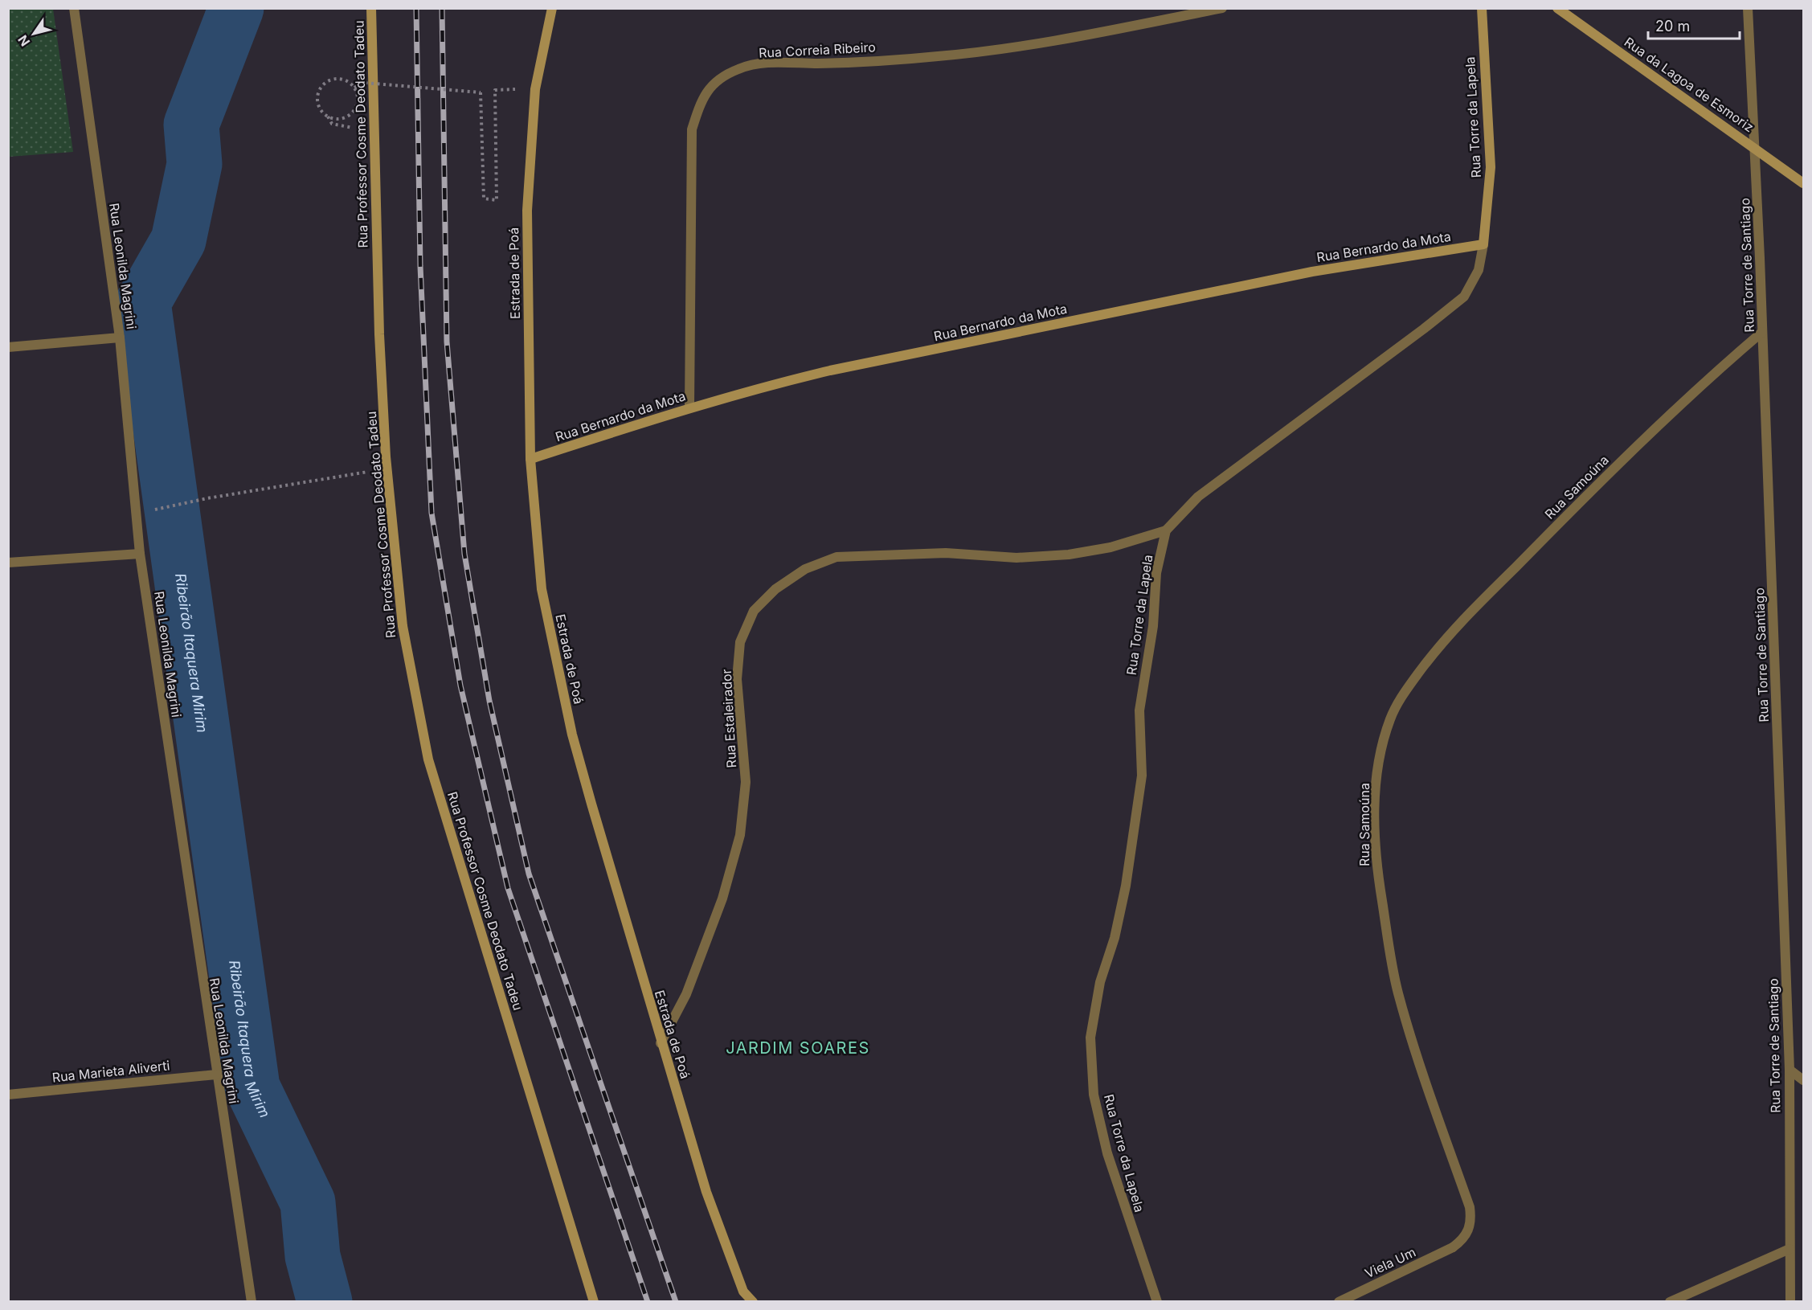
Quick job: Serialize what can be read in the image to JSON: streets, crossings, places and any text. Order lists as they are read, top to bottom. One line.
{"streets":{"main road":["Rua da Lagoa de Esmoriz","Rua Torre da Lapela","Rua Professor Cosme Deodato Tadeu","Rua Bernardo da Mota","Estrada de Poá"],"street":["Rua Correia Ribeiro","Rua Torre de Santiago","Rua Leonilda Magrini","Rua Samoúna","Rua Estaleirador","Rua Marieta Aliverti","Viela Um"]},"crossings":[["Rua Correia Ribeiro","Rua Bernardo da Mota"],["Rua da Lagoa de Esmoriz","Rua Torre de Santiago"],["Rua Torre da Lapela","Rua Bernardo da Mota"],["Rua Torre da Lapela","Rua Estaleirador"],["Rua Bernardo da Mota","Estrada de Poá"],["Rua Torre de Santiago","Rua Samoúna"],["Rua Leonilda Magrini","Rua Marieta Aliverti"],["Estrada de Poá","Rua Estaleirador"],["Rua Samoúna","Viela Um"]],"districts":["JARDIM SOARES"],"water":["Ribeirão Itaquera Mirim"],"scale_bar":"20 m","north":"bottom left"}
